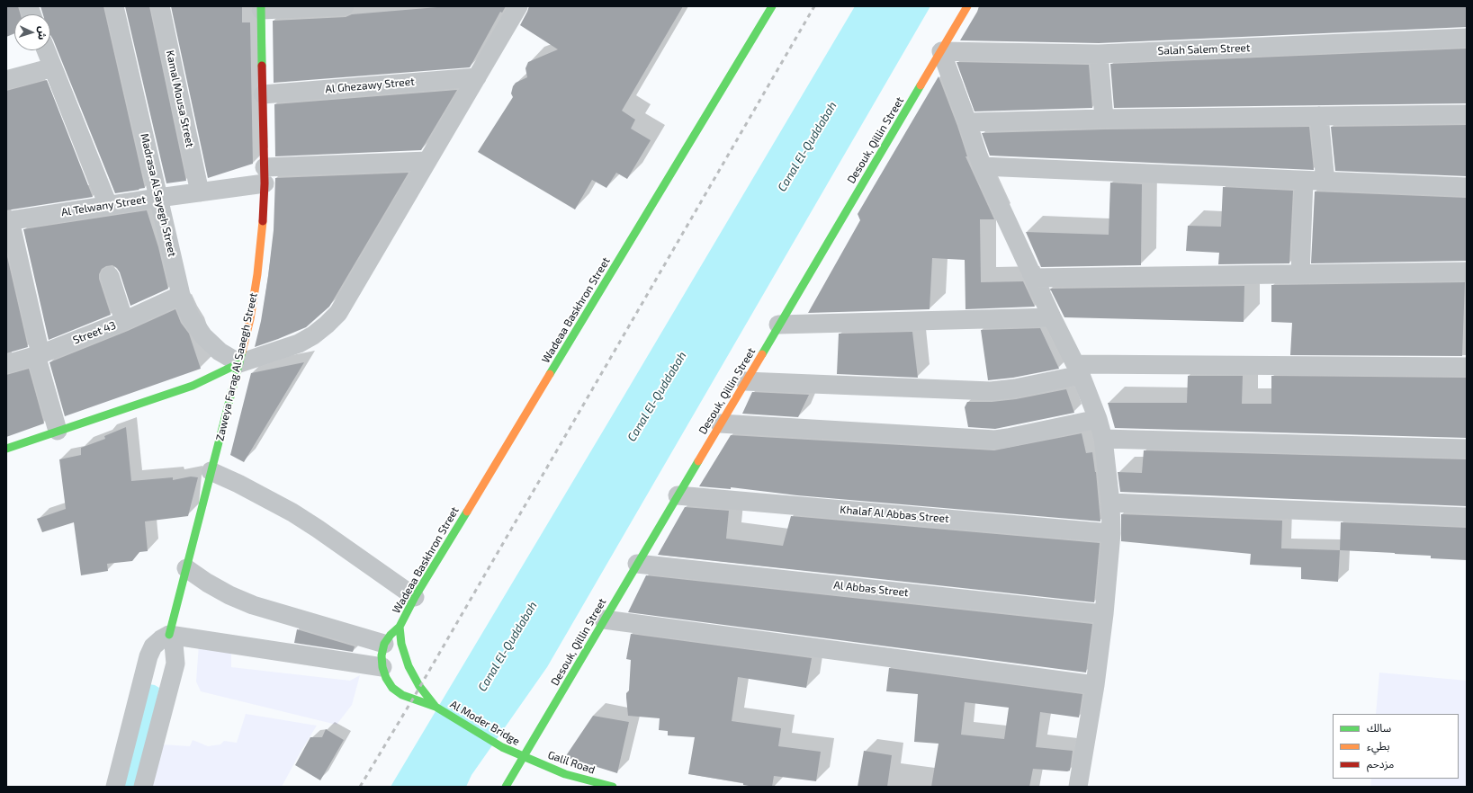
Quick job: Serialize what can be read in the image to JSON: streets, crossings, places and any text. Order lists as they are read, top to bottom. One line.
{"streets":{"street":["Salah Salem Street","Al Ghezawy Street","Kamal Mousa Street","Desouk, Qillin Street","Madrasa Al Sayegh Street","Al Telwany Street","Wadeaa Baskhron Street","Street 43","Zaweya Farag Al Saaegh Street","Khalaf Al Abbas Street","Al Abbas Street","Al Moder Bridge","Galil Road"]},"crossings":[["Salah Salem Street","Desouk, Qillin Street"],["Al Ghezawy Street","Zaweya Farag Al Saaegh Street"],["Kamal Mousa Street","Al Telwany Street"],["Desouk, Qillin Street","Khalaf Al Abbas Street"],["Desouk, Qillin Street","Al Abbas Street"],["Desouk, Qillin Street","Al Moder Bridge"],["Desouk, Qillin Street","Galil Road"],["Madrasa Al Sayegh Street","Al Telwany Street"],["Madrasa Al Sayegh Street","Street 43"],["Madrasa Al Sayegh Street","Zaweya Farag Al Saaegh Street"],["Al Telwany Street","Zaweya Farag Al Saaegh Street"],["Wadeaa Baskhron Street","Al Moder Bridge"],["Al Moder Bridge","Galil Road"]],"water":["Canal El-Quddabah"],"legend":["سالك","بطيء","مزدحم"],"north":"right"}
